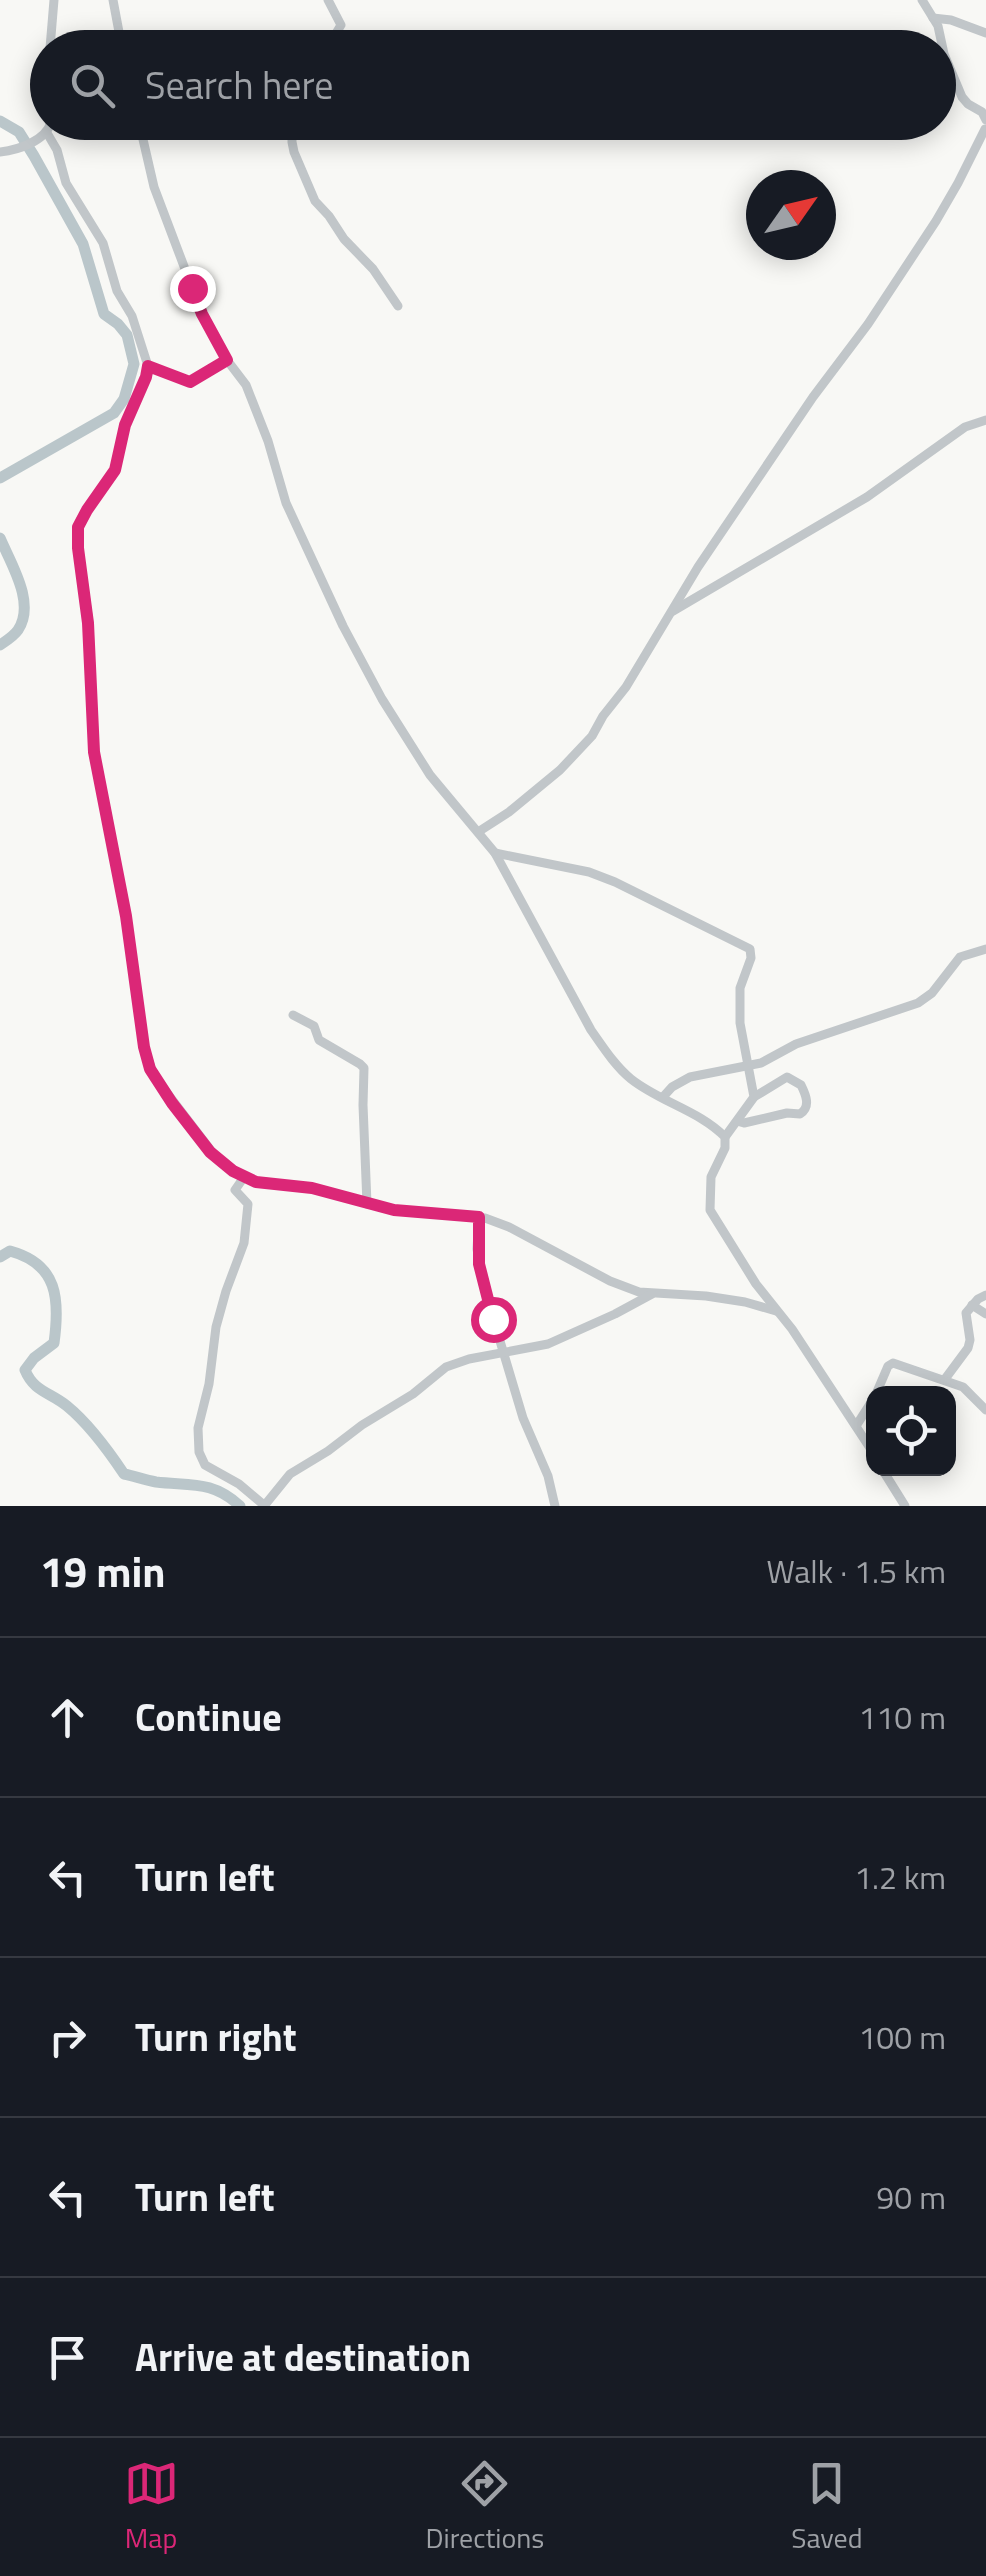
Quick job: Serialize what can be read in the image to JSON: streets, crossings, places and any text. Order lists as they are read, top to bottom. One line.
{"north":"top right","page":{"search":"Search here","heading":["19 min","Walk · 1.5 km"],"list":[["Continue","110 m"],["Turn left","1.2 km"],["Turn right","100 m"],["Turn left","90 m"],"Arrive at destination"],"nav":["Map","Directions","Saved"]}}
